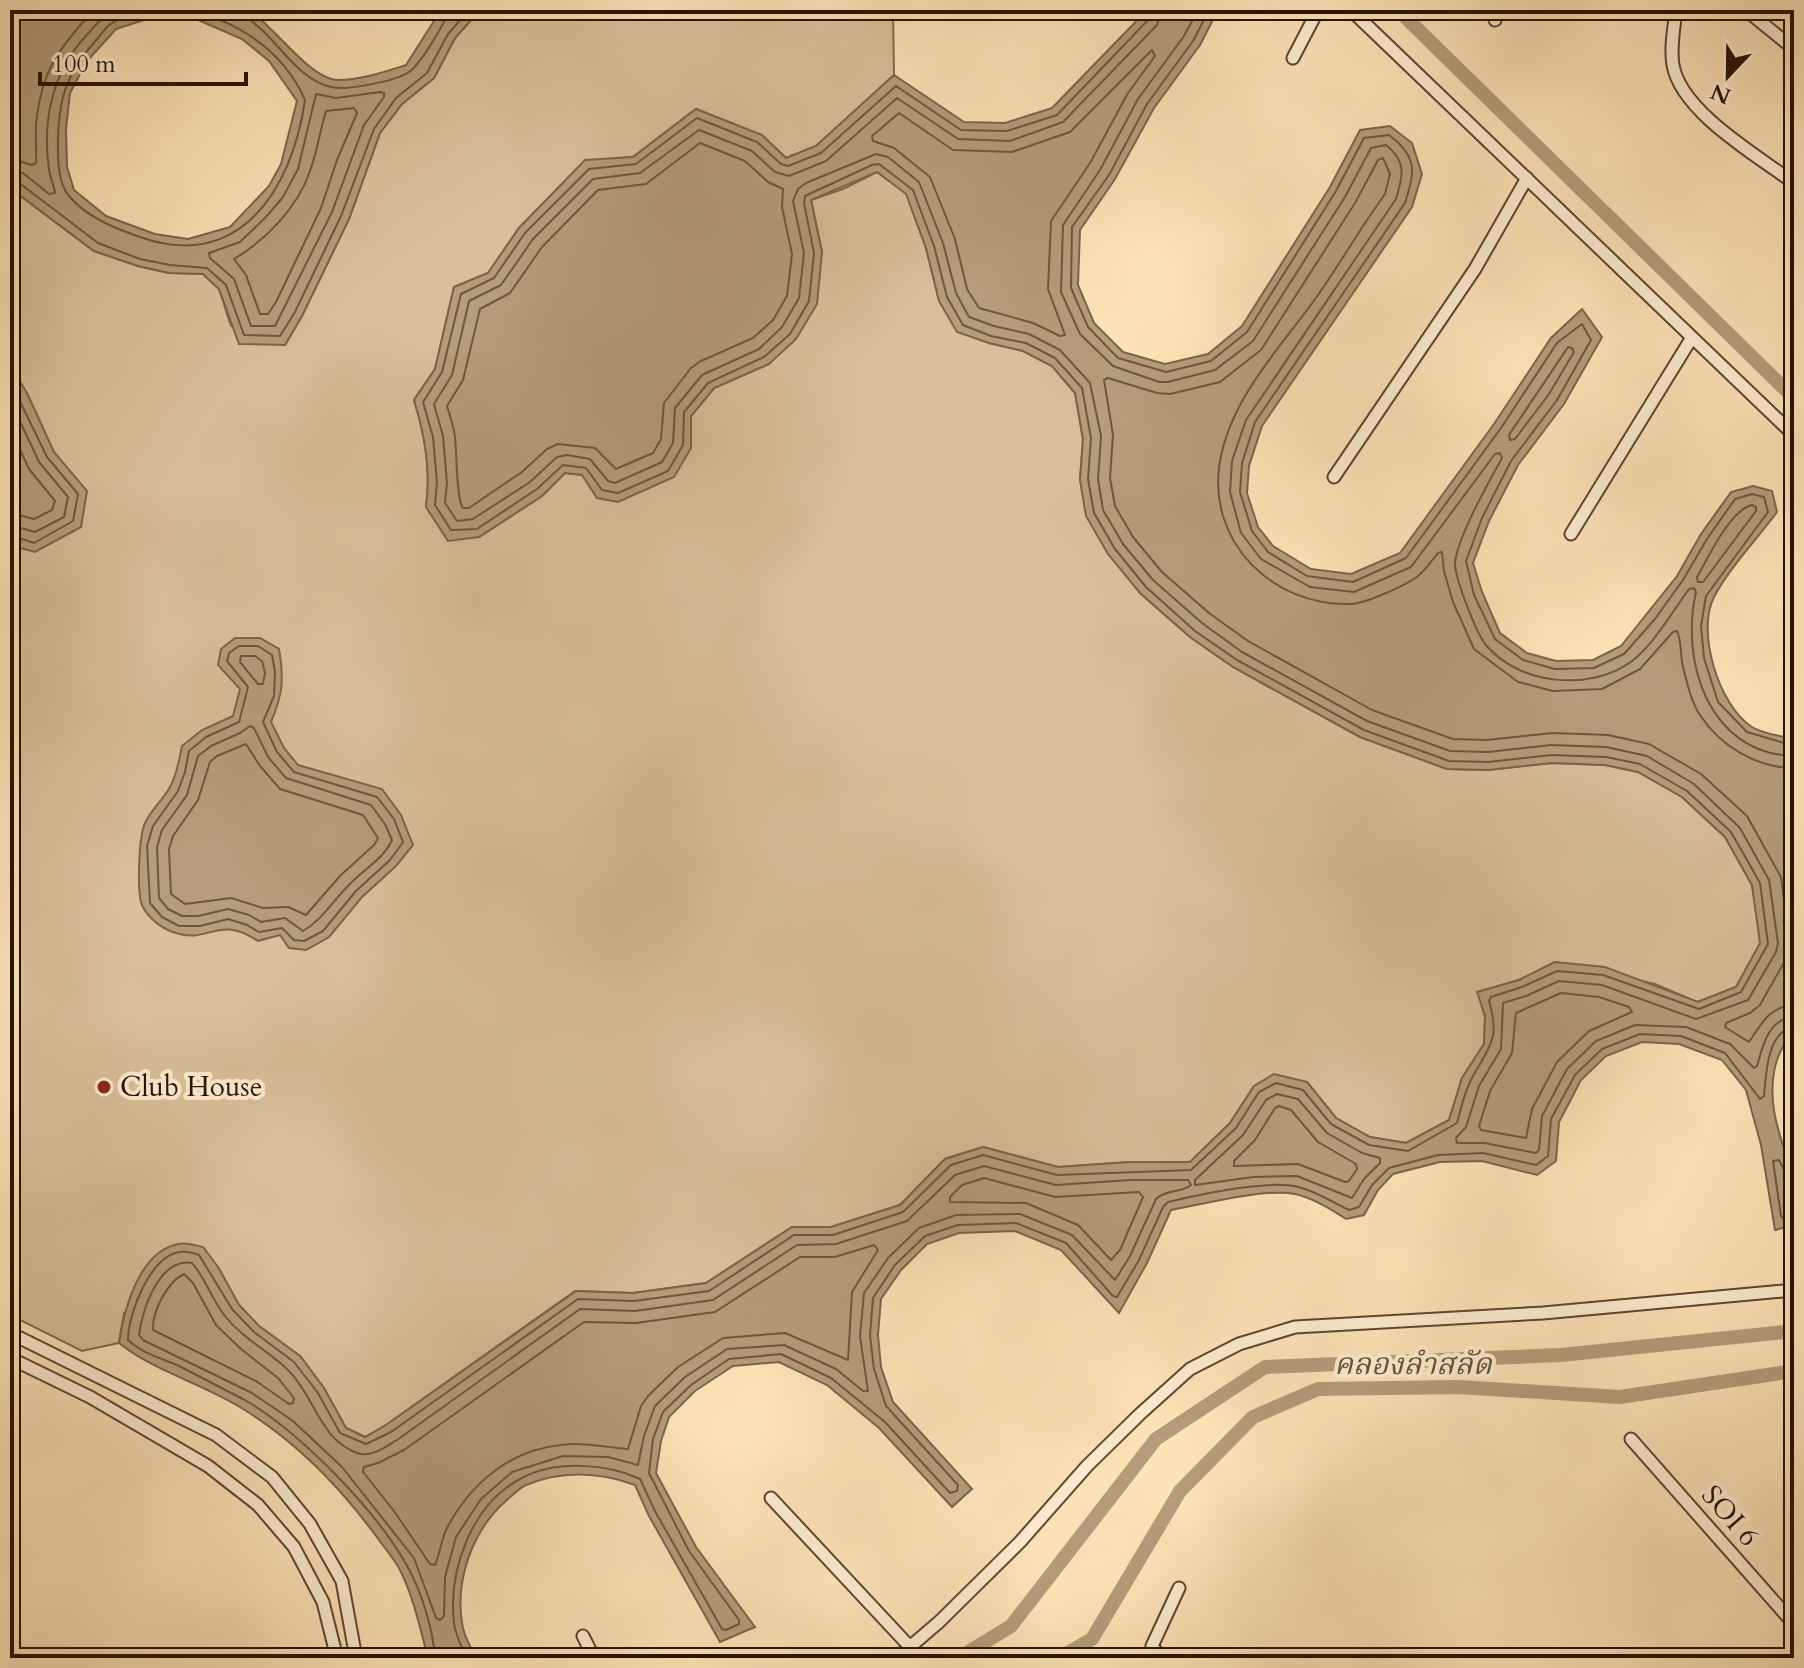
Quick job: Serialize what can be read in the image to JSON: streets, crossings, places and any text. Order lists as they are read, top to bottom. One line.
{"streets":{"street":["SOI 6"]},"water":["คลองลำสลัด"],"places":["Club House"],"scale_bar":"100 m","north":"bottom"}
